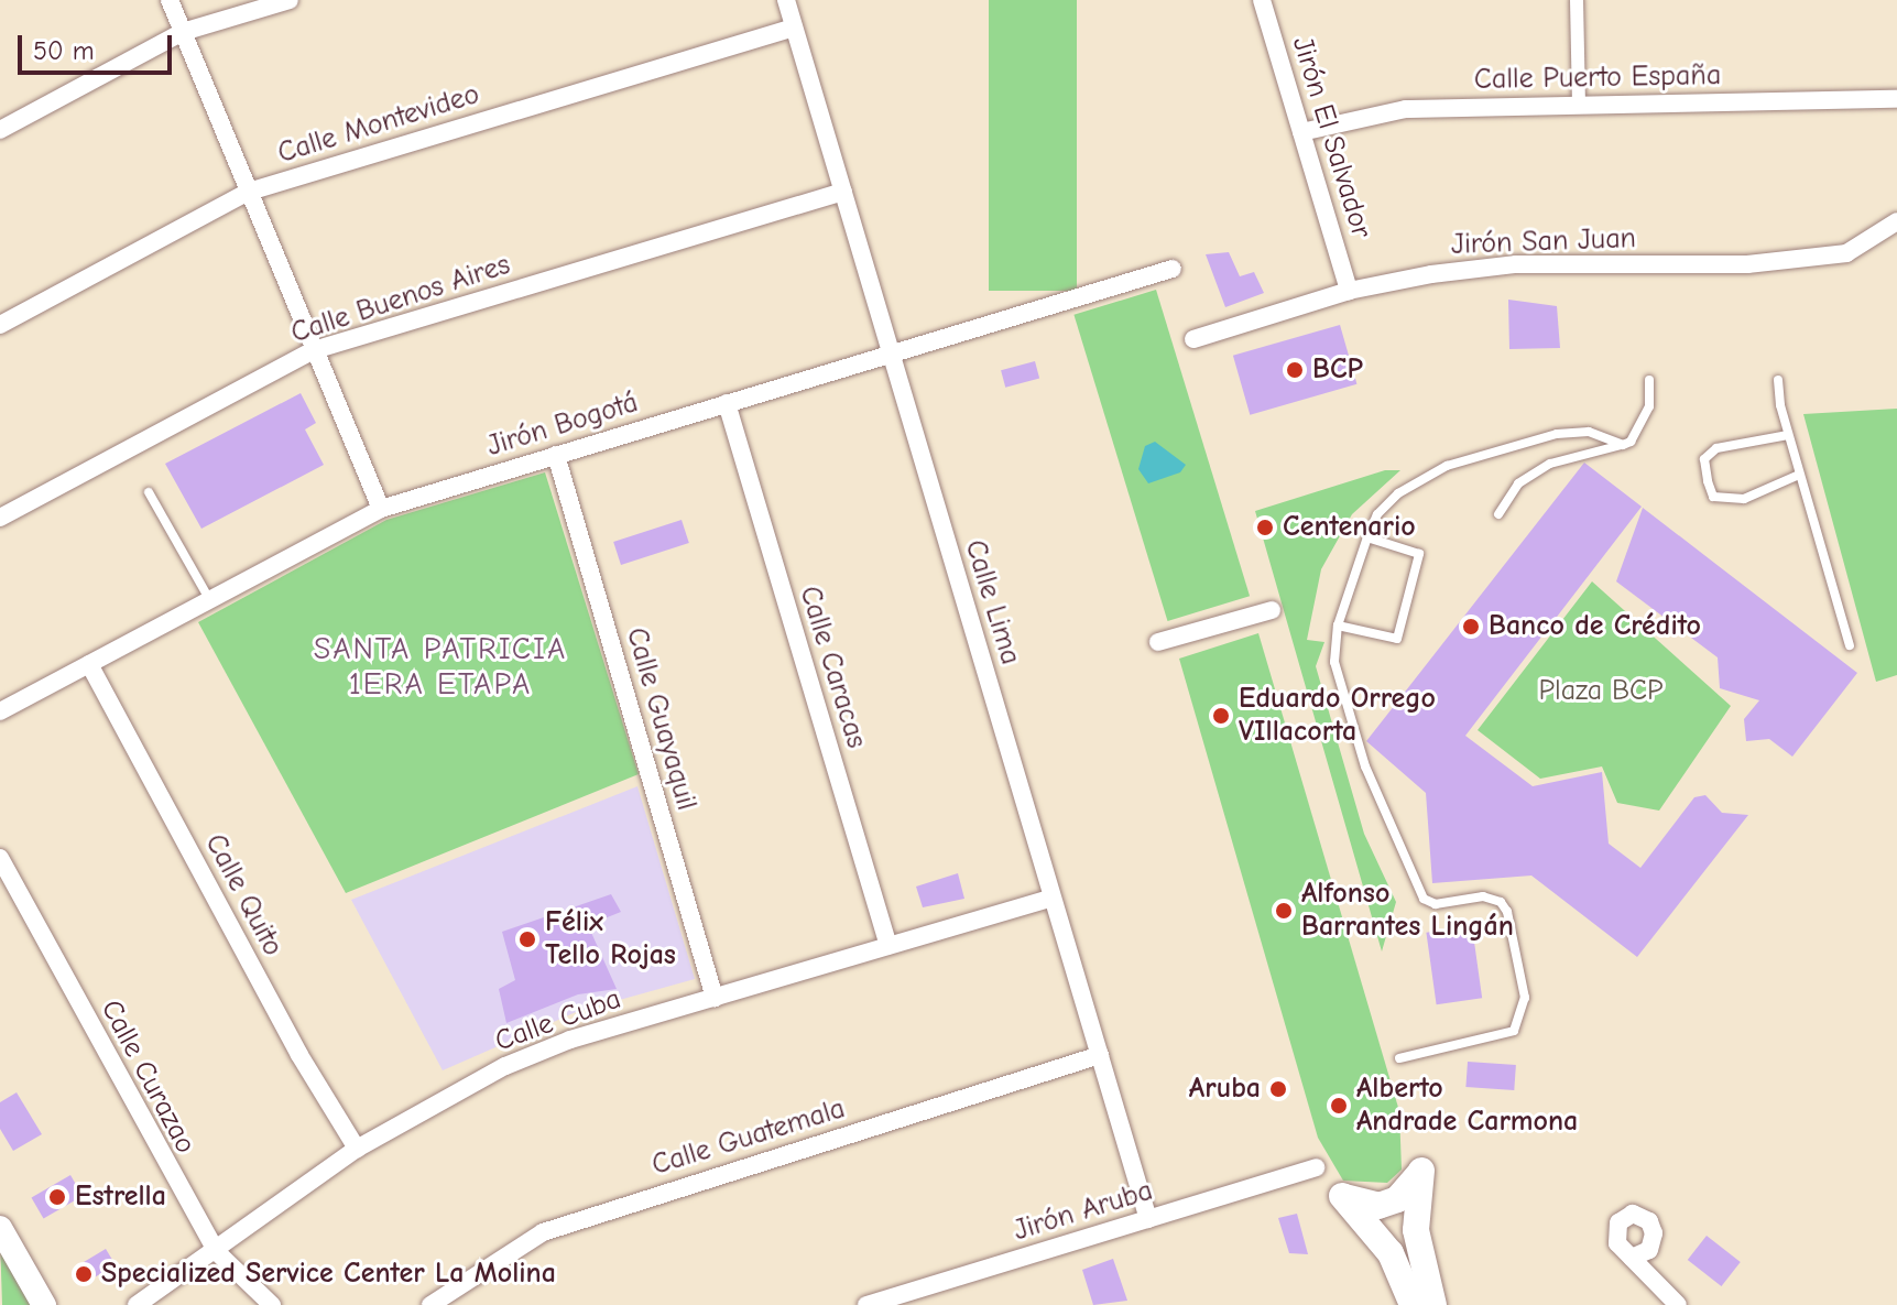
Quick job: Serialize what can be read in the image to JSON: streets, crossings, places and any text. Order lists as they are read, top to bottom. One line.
{"streets":{"street":["Calle Puerto España","Calle Montevideo","Jirón El Salvador","Jirón San Juan","Calle Buenos Aires","Jirón Bogotá","Calle Lima","Calle Caracas","Calle Guayaquil","Calle Quito","Calle Cuba","Calle Curazao","Calle Guatemala","Jirón Aruba"]},"crossings":[["Calle Puerto España","Jirón El Salvador"],["Calle Montevideo","Calle Lima"],["Jirón El Salvador","Jirón San Juan"],["Calle Buenos Aires","Calle Lima"],["Jirón Bogotá","Calle Lima"],["Jirón Bogotá","Calle Caracas"],["Jirón Bogotá","Calle Guayaquil"],["Jirón Bogotá","Calle Quito"],["Calle Lima","Calle Cuba"],["Calle Lima","Calle Guatemala"],["Calle Lima","Jirón Aruba"],["Calle Caracas","Calle Cuba"],["Calle Guayaquil","Calle Cuba"],["Calle Quito","Calle Cuba"],["Calle Cuba","Calle Curazao"]],"districts":["SANTA PATRICIA 1ERA ETAPA"],"parks":["Plaza BCP"],"places":["BCP","Centenario","Banco de Crédito","Eduardo Orrego VIllacorta","Alfonso Barrantes Lingán","Félix Tello Rojas","Aruba","Alberto Andrade Carmona","Estrella","Specialized Service Center La Molina"],"scale_bar":"50 m"}
